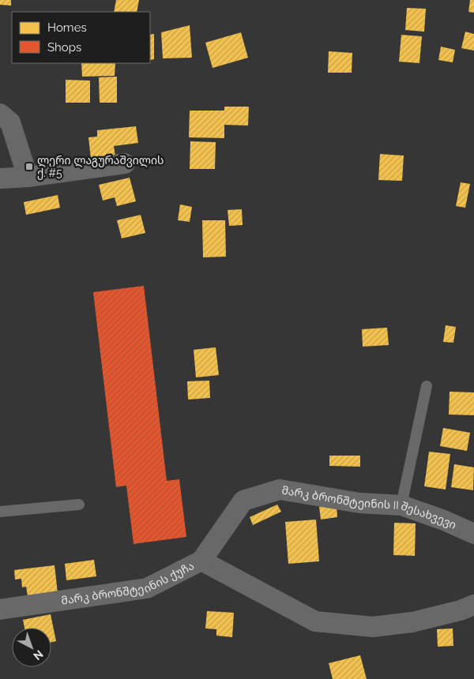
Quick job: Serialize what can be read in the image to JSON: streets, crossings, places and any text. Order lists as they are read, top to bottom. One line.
{"streets":{"street":["მარკ ბრონშტეინის II შესახვევი","მარკ ბრონშტეინის ქუჩა"]},"crossings":[["მარკ ბრონშტეინის II შესახვევი","მარკ ბრონშტეინის ქუჩა"]],"places":{"transit":["ლერი ლაგურაშვილის ქ. #5"]},"legend":["Homes","Shops"],"north":"bottom right"}
